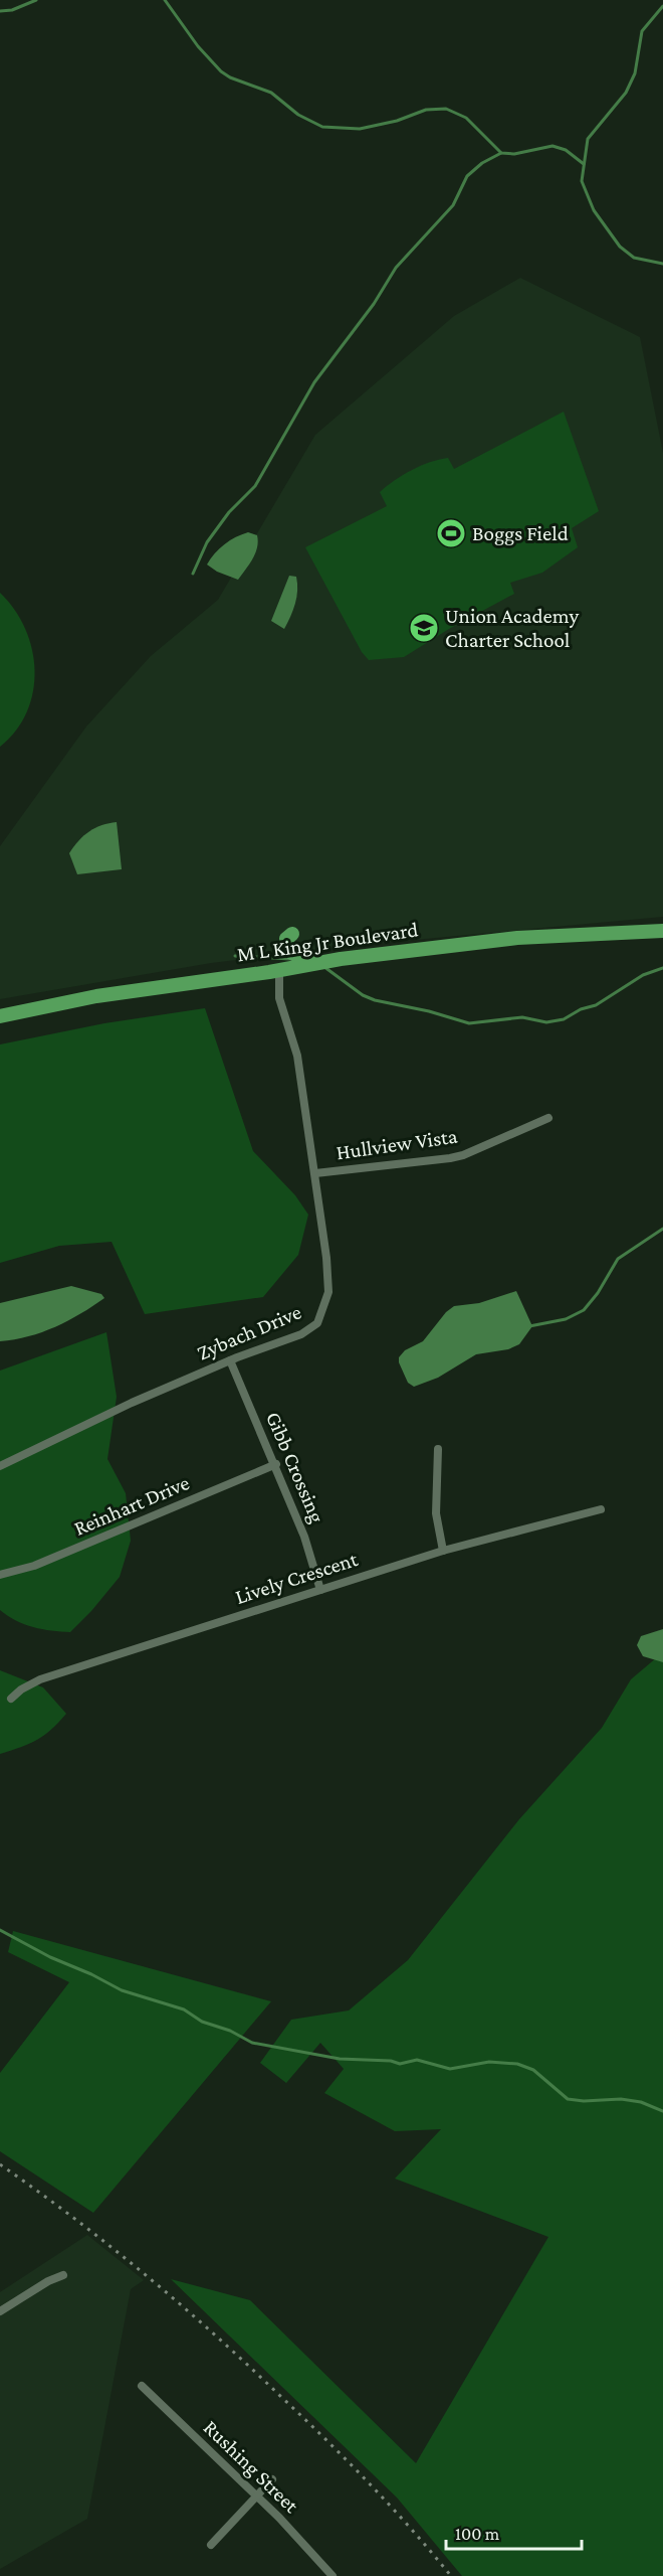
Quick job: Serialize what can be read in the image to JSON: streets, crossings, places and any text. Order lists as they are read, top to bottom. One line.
{"streets":{"main road":["M L King Jr Boulevard"],"street":["Hullview Vista","Zybach Drive","Gibb Crossing","Reinhart Drive","Lively Crescent","Rushing Street"]},"crossings":[["M L King Jr Boulevard","Zybach Drive"],["Hullview Vista","Zybach Drive"],["Zybach Drive","Gibb Crossing"],["Gibb Crossing","Reinhart Drive"],["Gibb Crossing","Lively Crescent"]],"places":{"sports":["Boggs Field"],"school or university":["Union Academy Charter School"]},"scale_bar":"100 m"}
